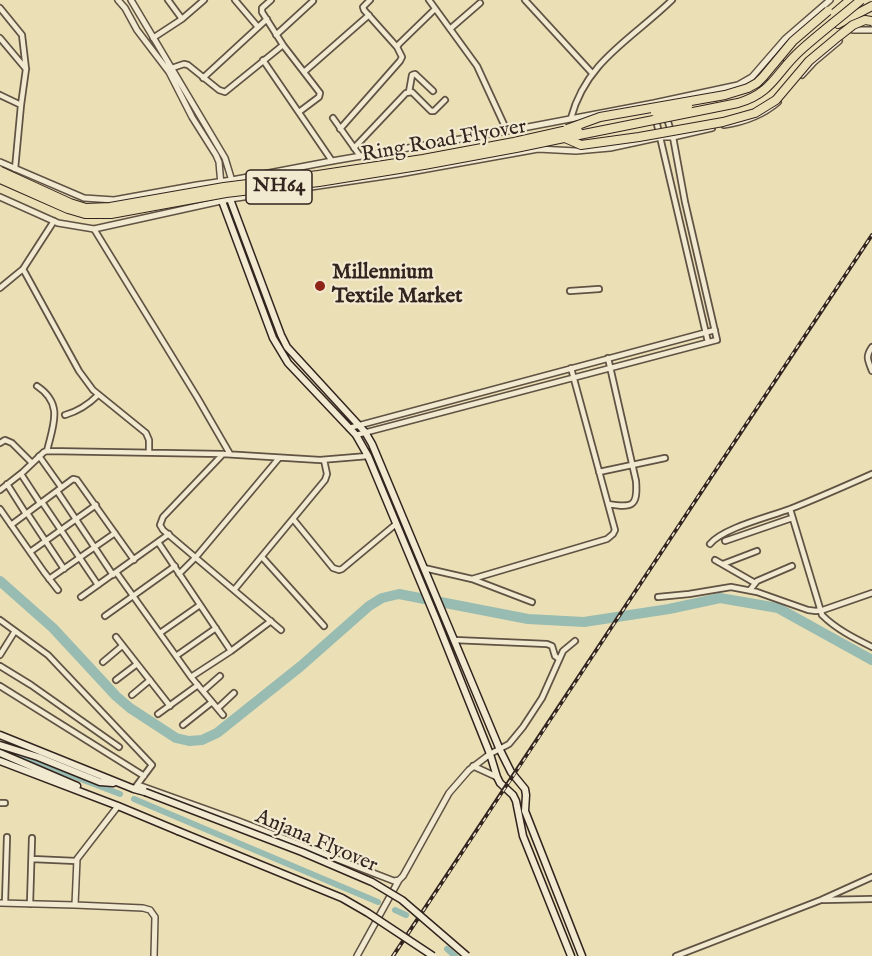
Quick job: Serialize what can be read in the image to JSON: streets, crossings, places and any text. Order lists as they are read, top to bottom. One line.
{"streets":{"highway":["Ring Road Flyover","NH64"],"main road":["Anjana Flyover"]},"places":["Millennium Textile Market"]}
